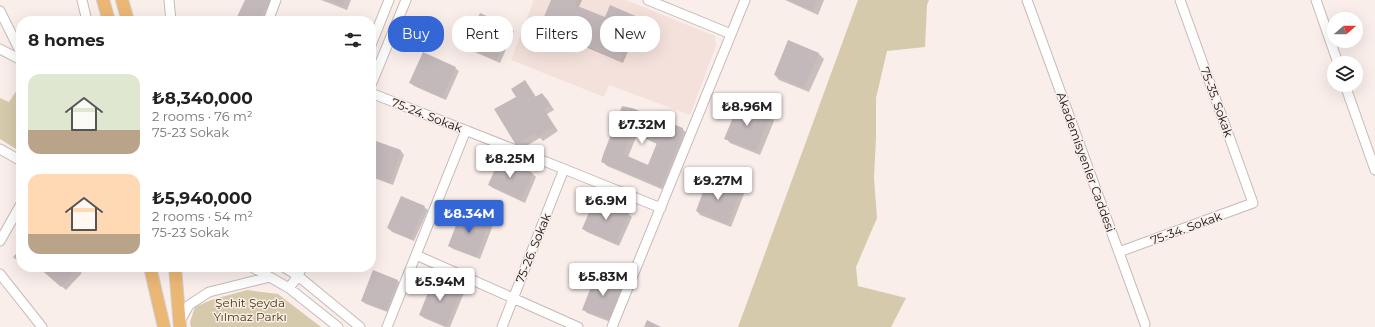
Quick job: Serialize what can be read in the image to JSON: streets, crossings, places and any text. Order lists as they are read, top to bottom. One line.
{"streets":{"street":["75-35. Sokak","75-24. Sokak","Akademisyenler Caddesi","75-34. Sokak","75-26. Sokak"]},"crossings":[["75-35. Sokak","75-34. Sokak"],["75-24. Sokak","75-26. Sokak"],["Akademisyenler Caddesi","75-34. Sokak"]],"parks":["Şehit Şeyda Yılmaz Parkı"],"north":"right","page":{"chip":["Buy","Rent","Filters","New"],"heading":"8 homes","list":[{"name":"₺8,340,000","note":"2 rooms · 76 m² · 75-23 Sokak"},{"name":"₺5,940,000","note":"2 rooms · 54 m² · 75-23 Sokak"}],"price":["₺8.96M","₺7.32M","₺8.25M","₺9.27M","₺6.9M","₺8.34M","₺5.83M","₺5.94M"]}}
